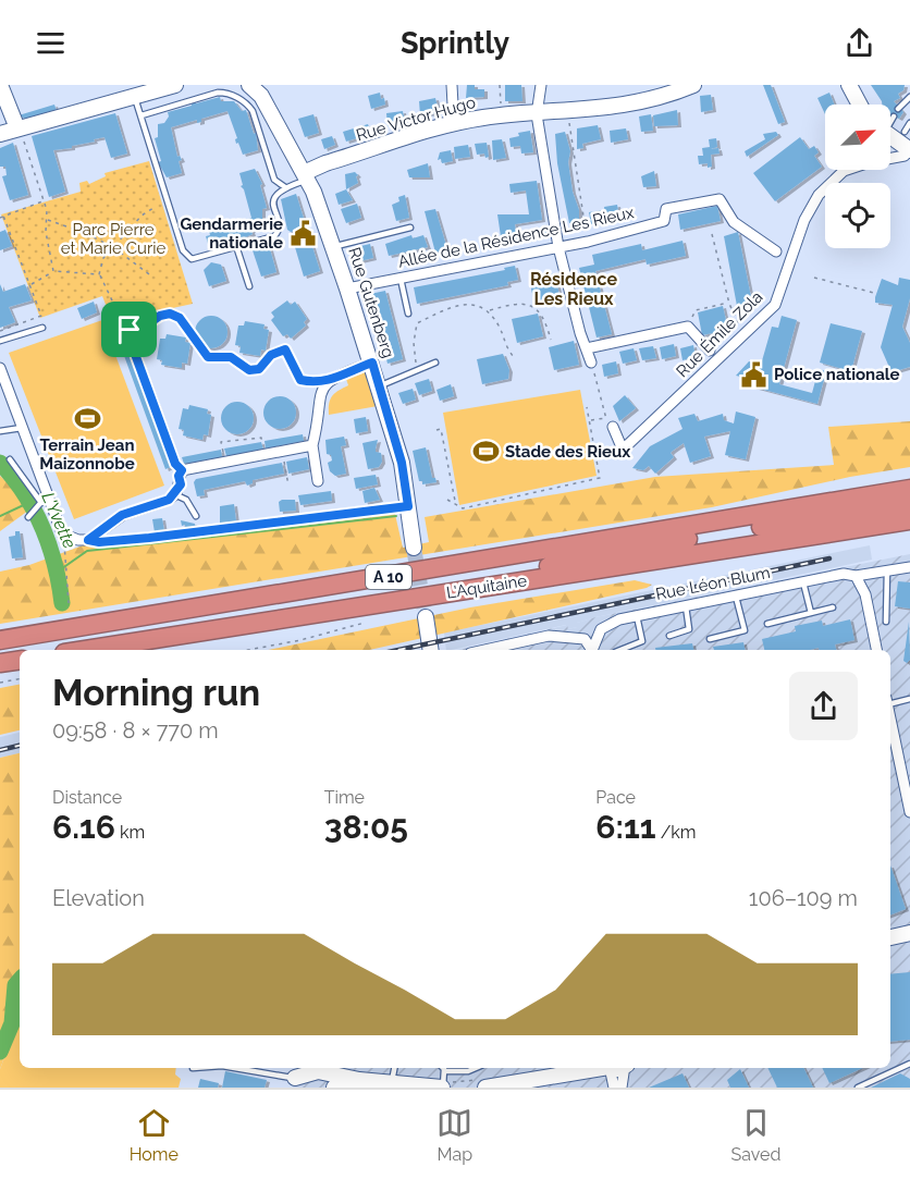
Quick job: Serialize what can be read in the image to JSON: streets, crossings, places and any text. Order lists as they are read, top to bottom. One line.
{"streets":{"highway":["A 10","L'Aquitaine"],"street":["Rue Victor Hugo","Allée de la Résidence Les Rieux","Rue Gutenberg","Rue Émile Zola","Rue Léon Blum"]},"crossings":[["Rue Victor Hugo","Rue Gutenberg"],["Allée de la Résidence Les Rieux","Rue Gutenberg"]],"districts":["Résidence Les Rieux"],"water":["L'Yvette"],"parks":["Parc Pierre et Marie Curie"],"places":{"public building":["Gendarmerie nationale","Police nationale"],"sports":["Terrain Jean Maizonnobe","Stade des Rieux"]},"north":"top right","page":{"header":"Sprintly","heading":["Morning run","09:58 · 8 × 770 m"],"stats":[["Distance","6.16 km"],["Time","38:05"],["Pace","6:11 /km"]],"chart":["Elevation","106–109 m"],"tabs":["Home","Map","Saved"]}}
